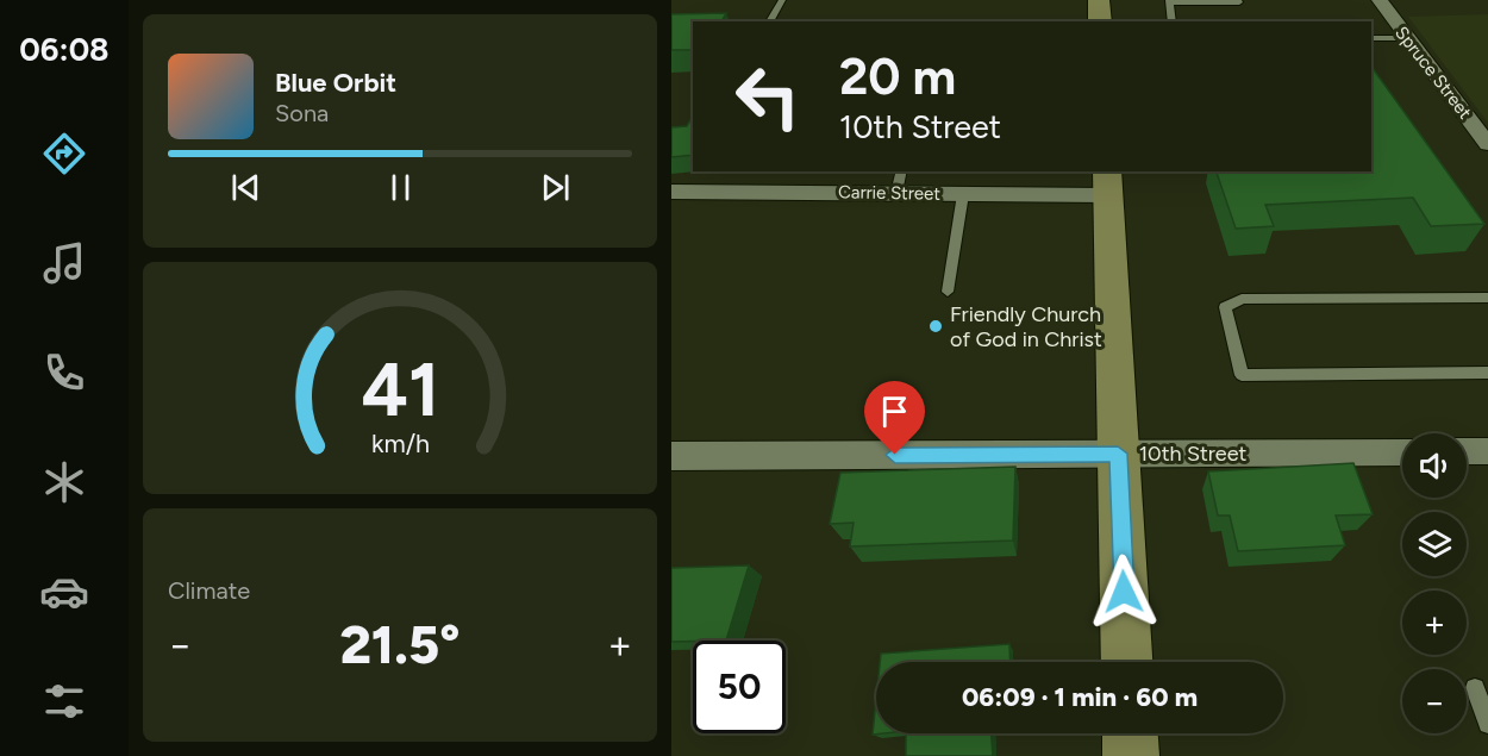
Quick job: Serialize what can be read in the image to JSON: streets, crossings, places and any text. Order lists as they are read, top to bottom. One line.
{"streets":{"street":["Spruce Street","Carrie Street","10th Street"]},"places":["Friendly Church of God in Christ"],"page":{"tabs":"06:08","turn":["20 m","10th Street"],"song":["Blue Orbit","Sona"],"map_buttons":["+","−"],"tile":"Climate","heat":["−","21.5°","+"],"limit":"50","trip":"06:09 · 1 min · 60 m","gauge":["41","km/h"]}}
